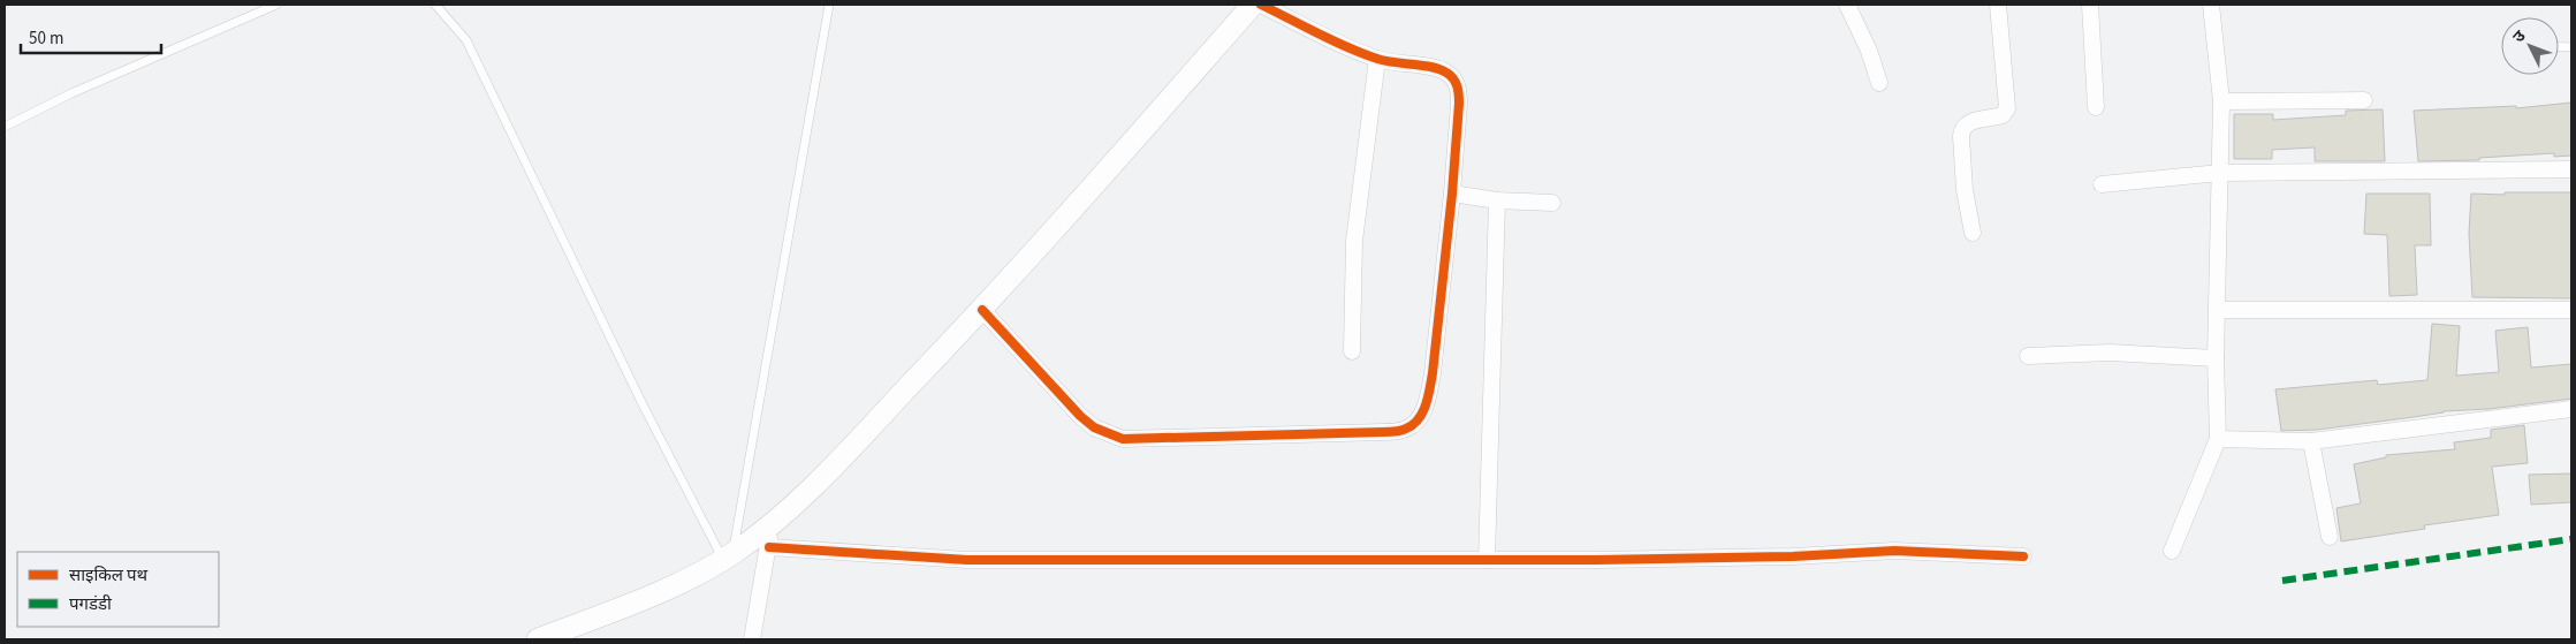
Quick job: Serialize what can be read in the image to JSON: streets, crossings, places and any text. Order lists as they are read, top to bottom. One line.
{"legend":["साइकिल पथ","पगडंडी"],"scale_bar":"50 m","north":"top left"}
